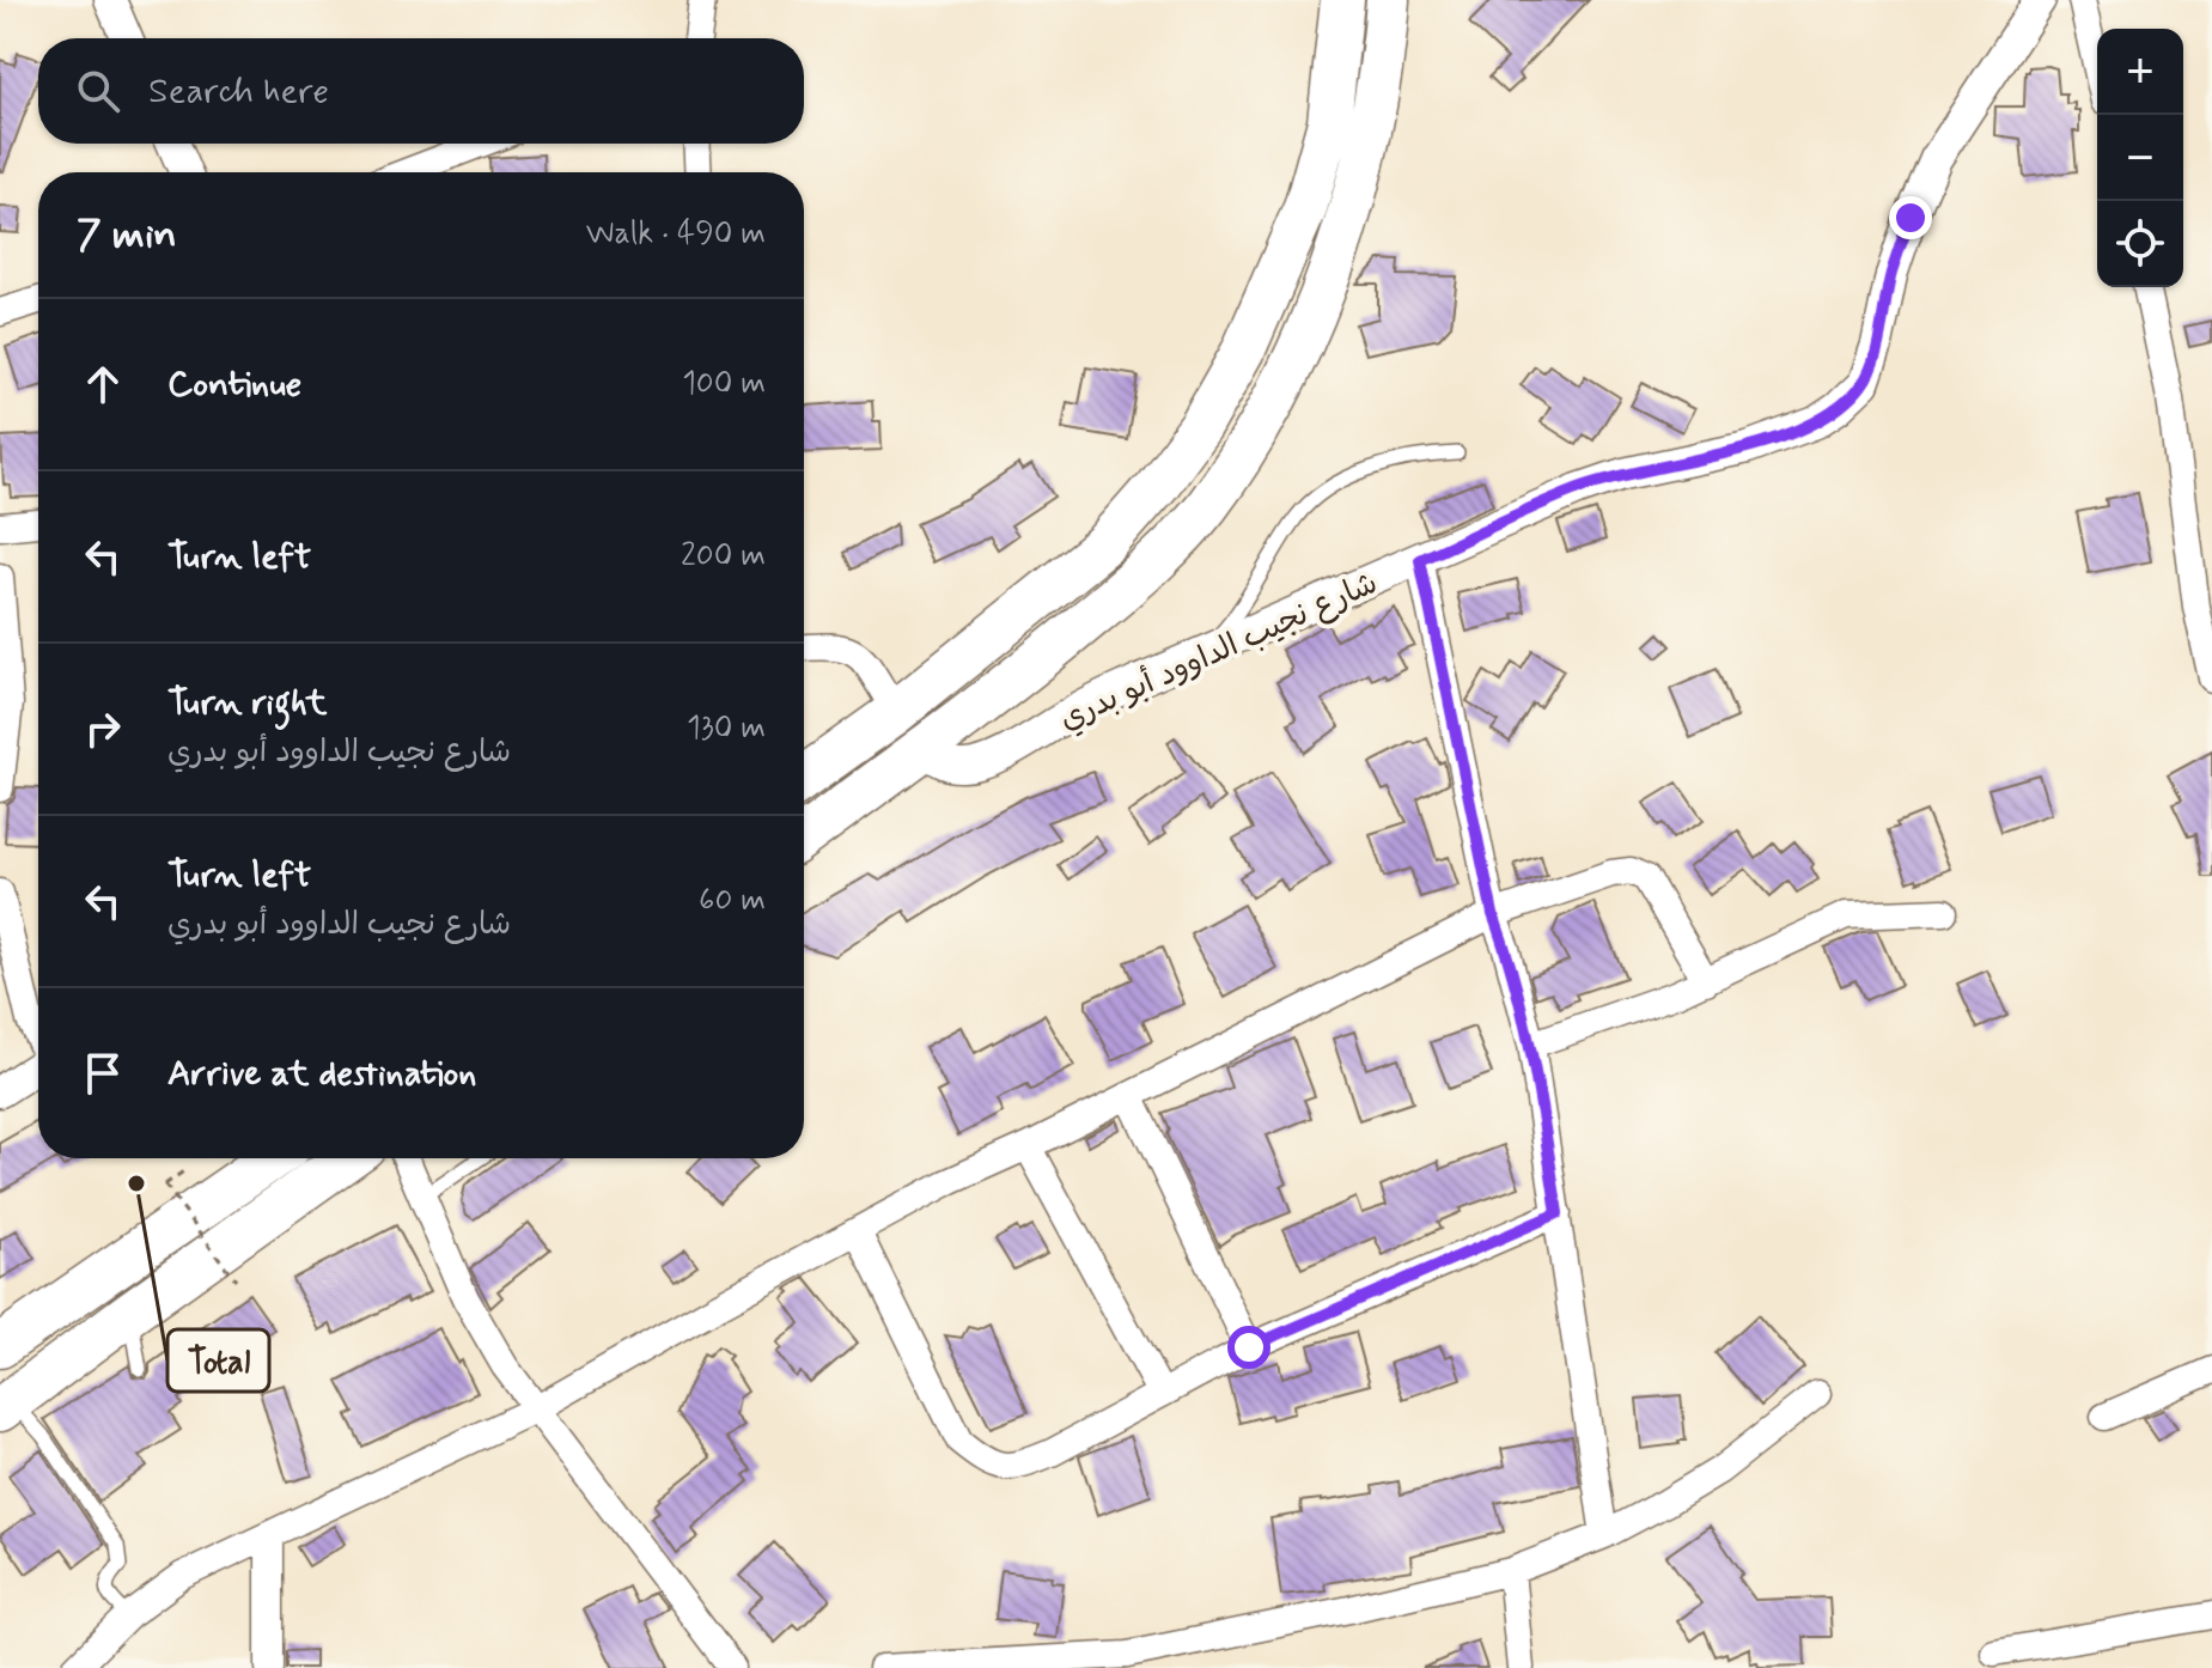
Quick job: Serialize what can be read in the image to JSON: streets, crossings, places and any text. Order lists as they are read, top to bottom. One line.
{"streets":{"street":["شارع نجيب الداوود أبو بدري"]},"places":["Total"],"page":{"map_buttons":["+","−"],"search":"Search here","heading":["7 min","Walk · 490 m"],"list":[["Continue","100 m"],["Turn left","200 m"],["Turn right","شارع نجيب الداوود أبو بدري","130 m"],["Turn left","شارع نجيب الداوود أبو بدري","60 m"],"Arrive at destination"]}}
